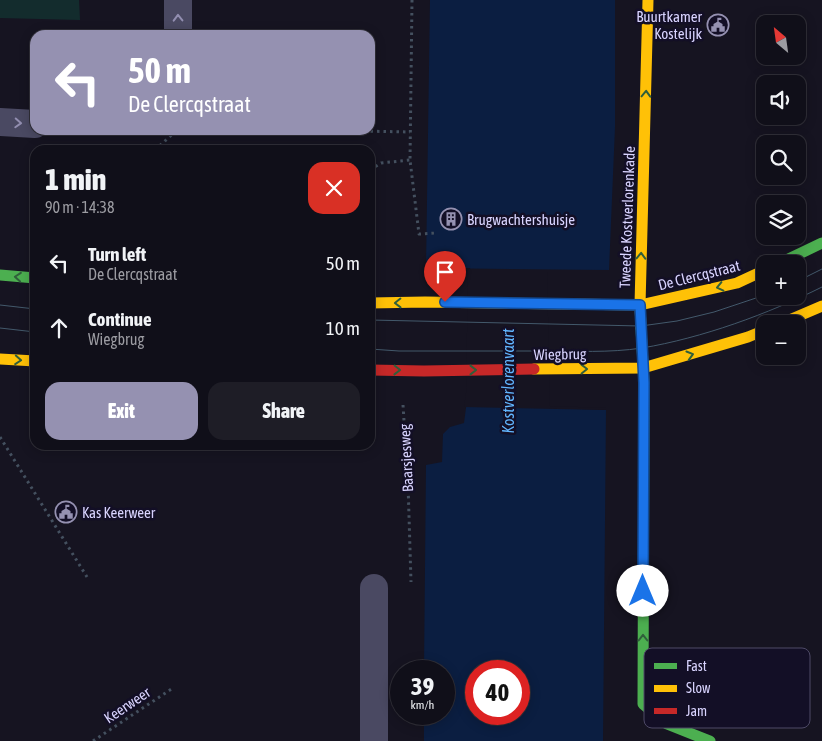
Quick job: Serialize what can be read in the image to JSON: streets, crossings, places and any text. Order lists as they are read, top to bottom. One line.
{"streets":{"street":["Tweede Kostverlorenkade","De Clercqstraat","Wiegbrug"],"path":["Baarsjesweg","Keerweer"]},"crossings":[["Tweede Kostverlorenkade","De Clercqstraat"],["Tweede Kostverlorenkade","Wiegbrug"]],"one_way":["Tweede Kostverlorenkade","De Clercqstraat","Wiegbrug"],"water":["Kostverlorenvaart"],"places":{"public building":["Buurtkamer Kostelijk","Kas Keerweer"],"building":["Brugwachtershuisje"]},"legend":["Fast","Slow","Jam"],"north":"top left","page":{"map_buttons":["+","−"],"turn":["50 m","De Clercqstraat"],"heading":["1 min","90 m · 14:38"],"list":[{"name":"Turn left","note":"De Clercqstraat","value":"50 m"},{"name":"Continue","note":"Wiegbrug","value":"10 m"}],"buttons":["Exit","Share"],"speed":"39 km/h","limit":"40"}}
